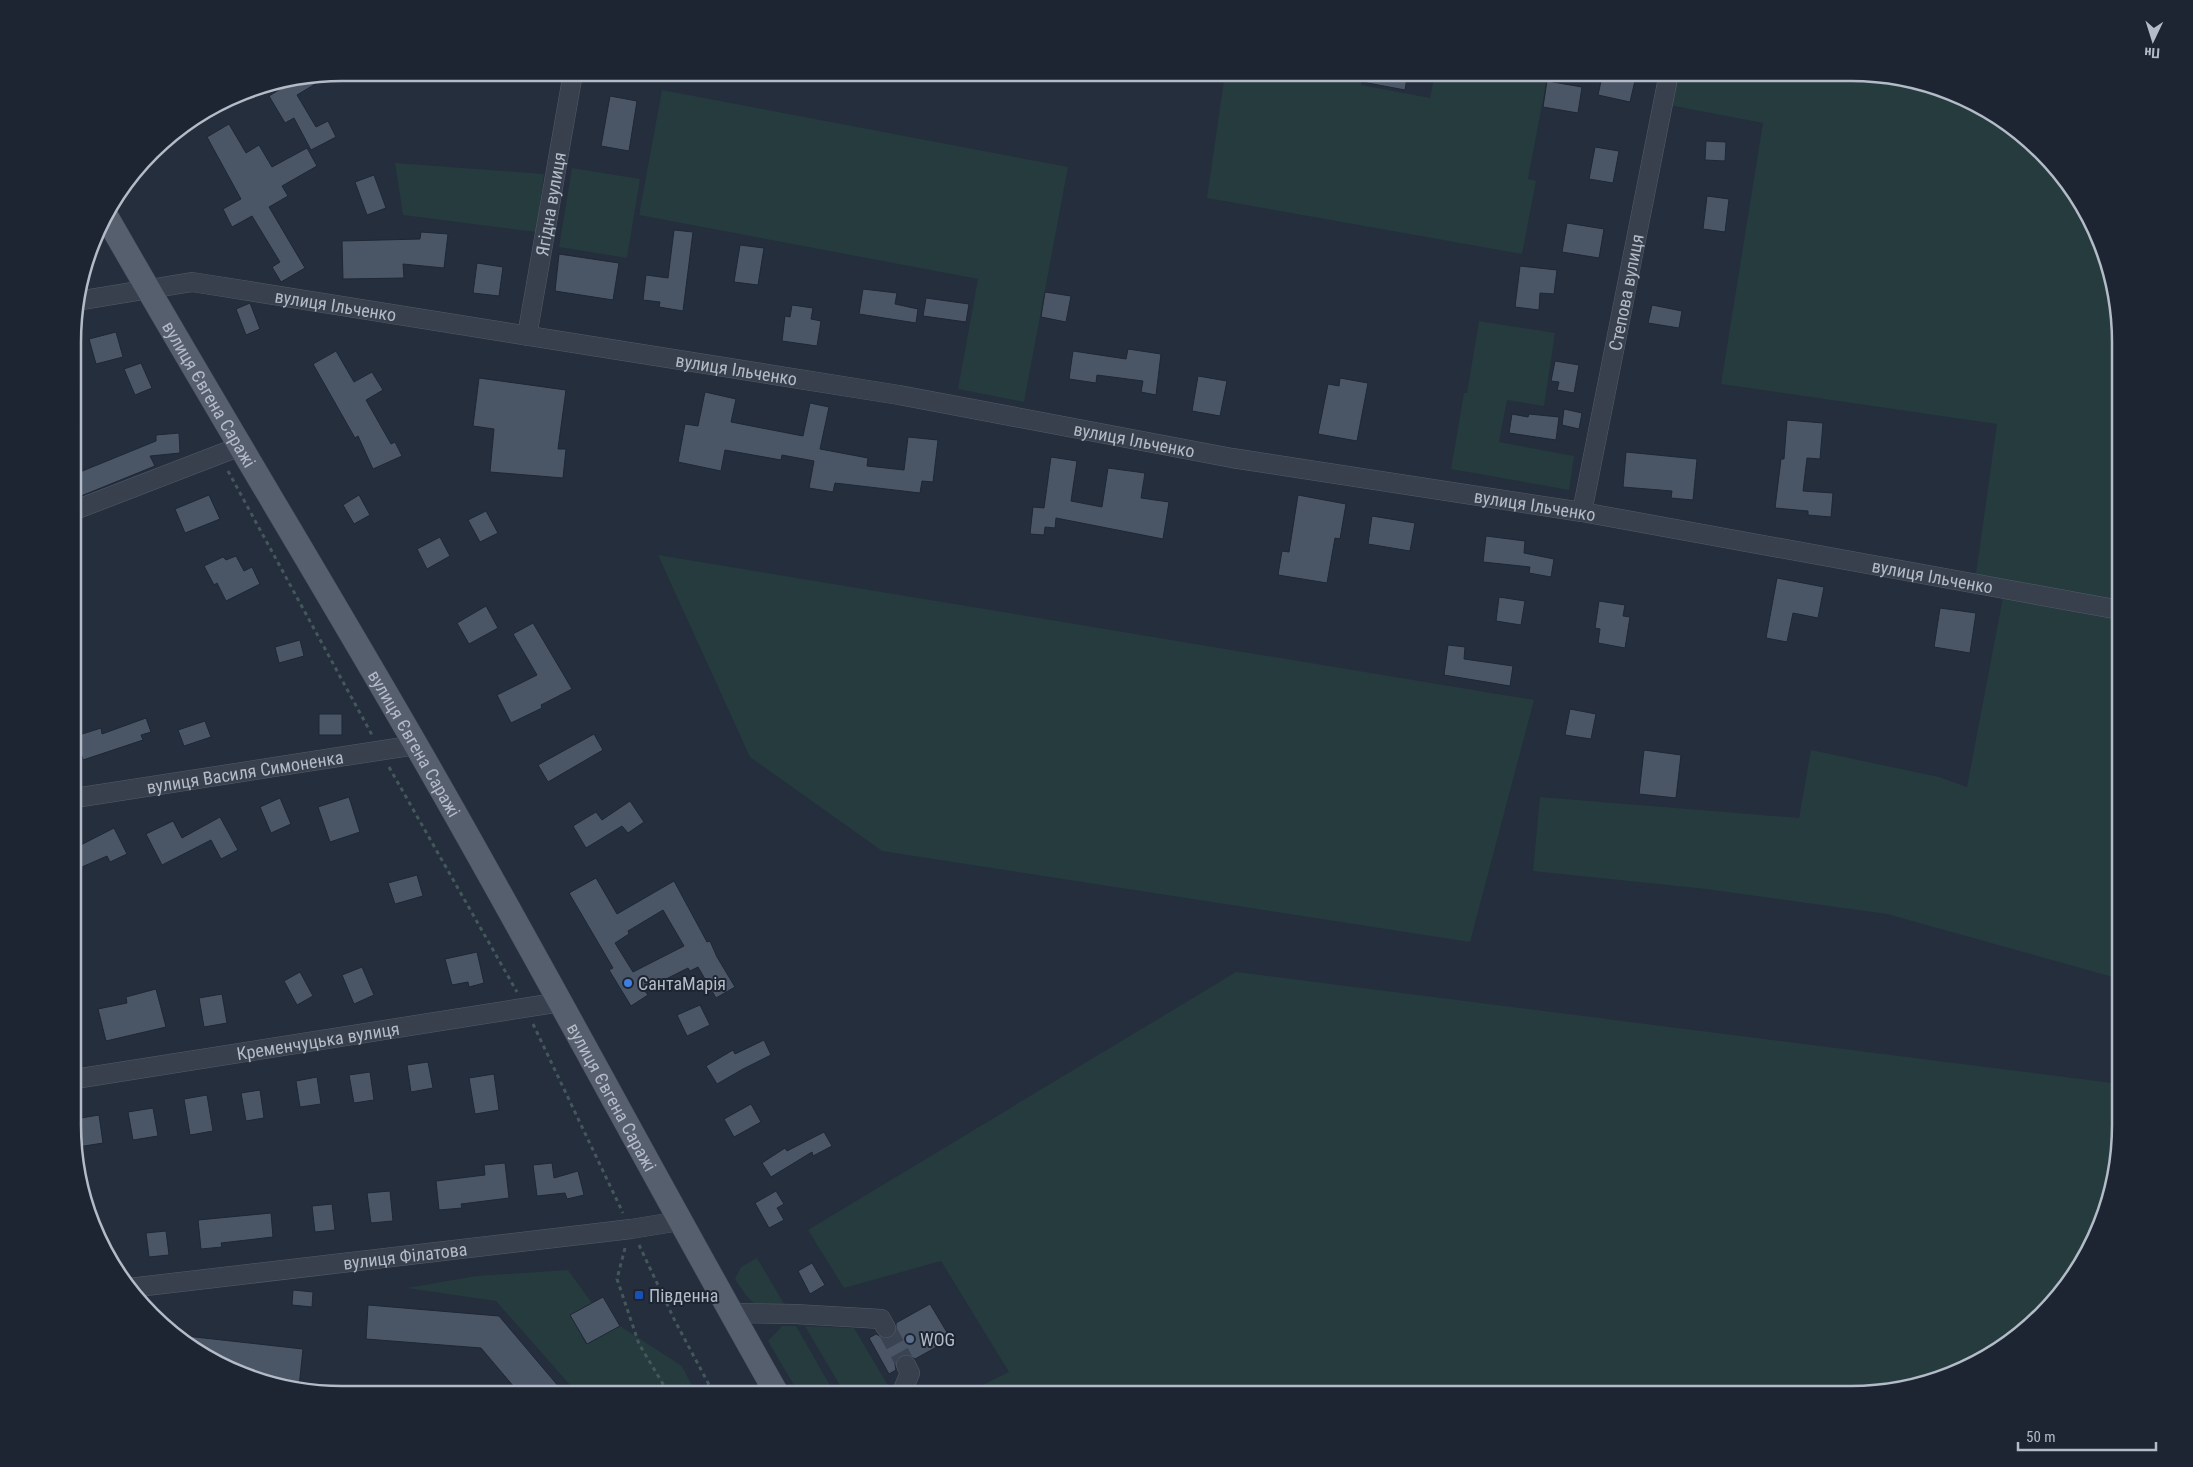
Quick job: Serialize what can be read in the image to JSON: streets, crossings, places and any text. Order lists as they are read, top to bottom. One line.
{"streets":{"main road":["вулиця Євгена Саражі"],"street":["Ягідна вулиця","Степова вулиця","вулиця Ільченко","вулиця Василя Симоненка","Кременчуцька вулиця","вулиця Філатова"]},"crossings":[["Ягідна вулиця","вулиця Ільченко"],["Степова вулиця","вулиця Ільченко"],["вулиця Ільченко","вулиця Євгена Саражі"],["вулиця Євгена Саражі","вулиця Василя Симоненка"],["вулиця Євгена Саражі","Кременчуцька вулиця"],["вулиця Євгена Саражі","вулиця Філатова"]],"places":{"other":["СантаМарія","WOG"],"transit":["Південна"]},"scale_bar":"50 m","north":"bottom"}
